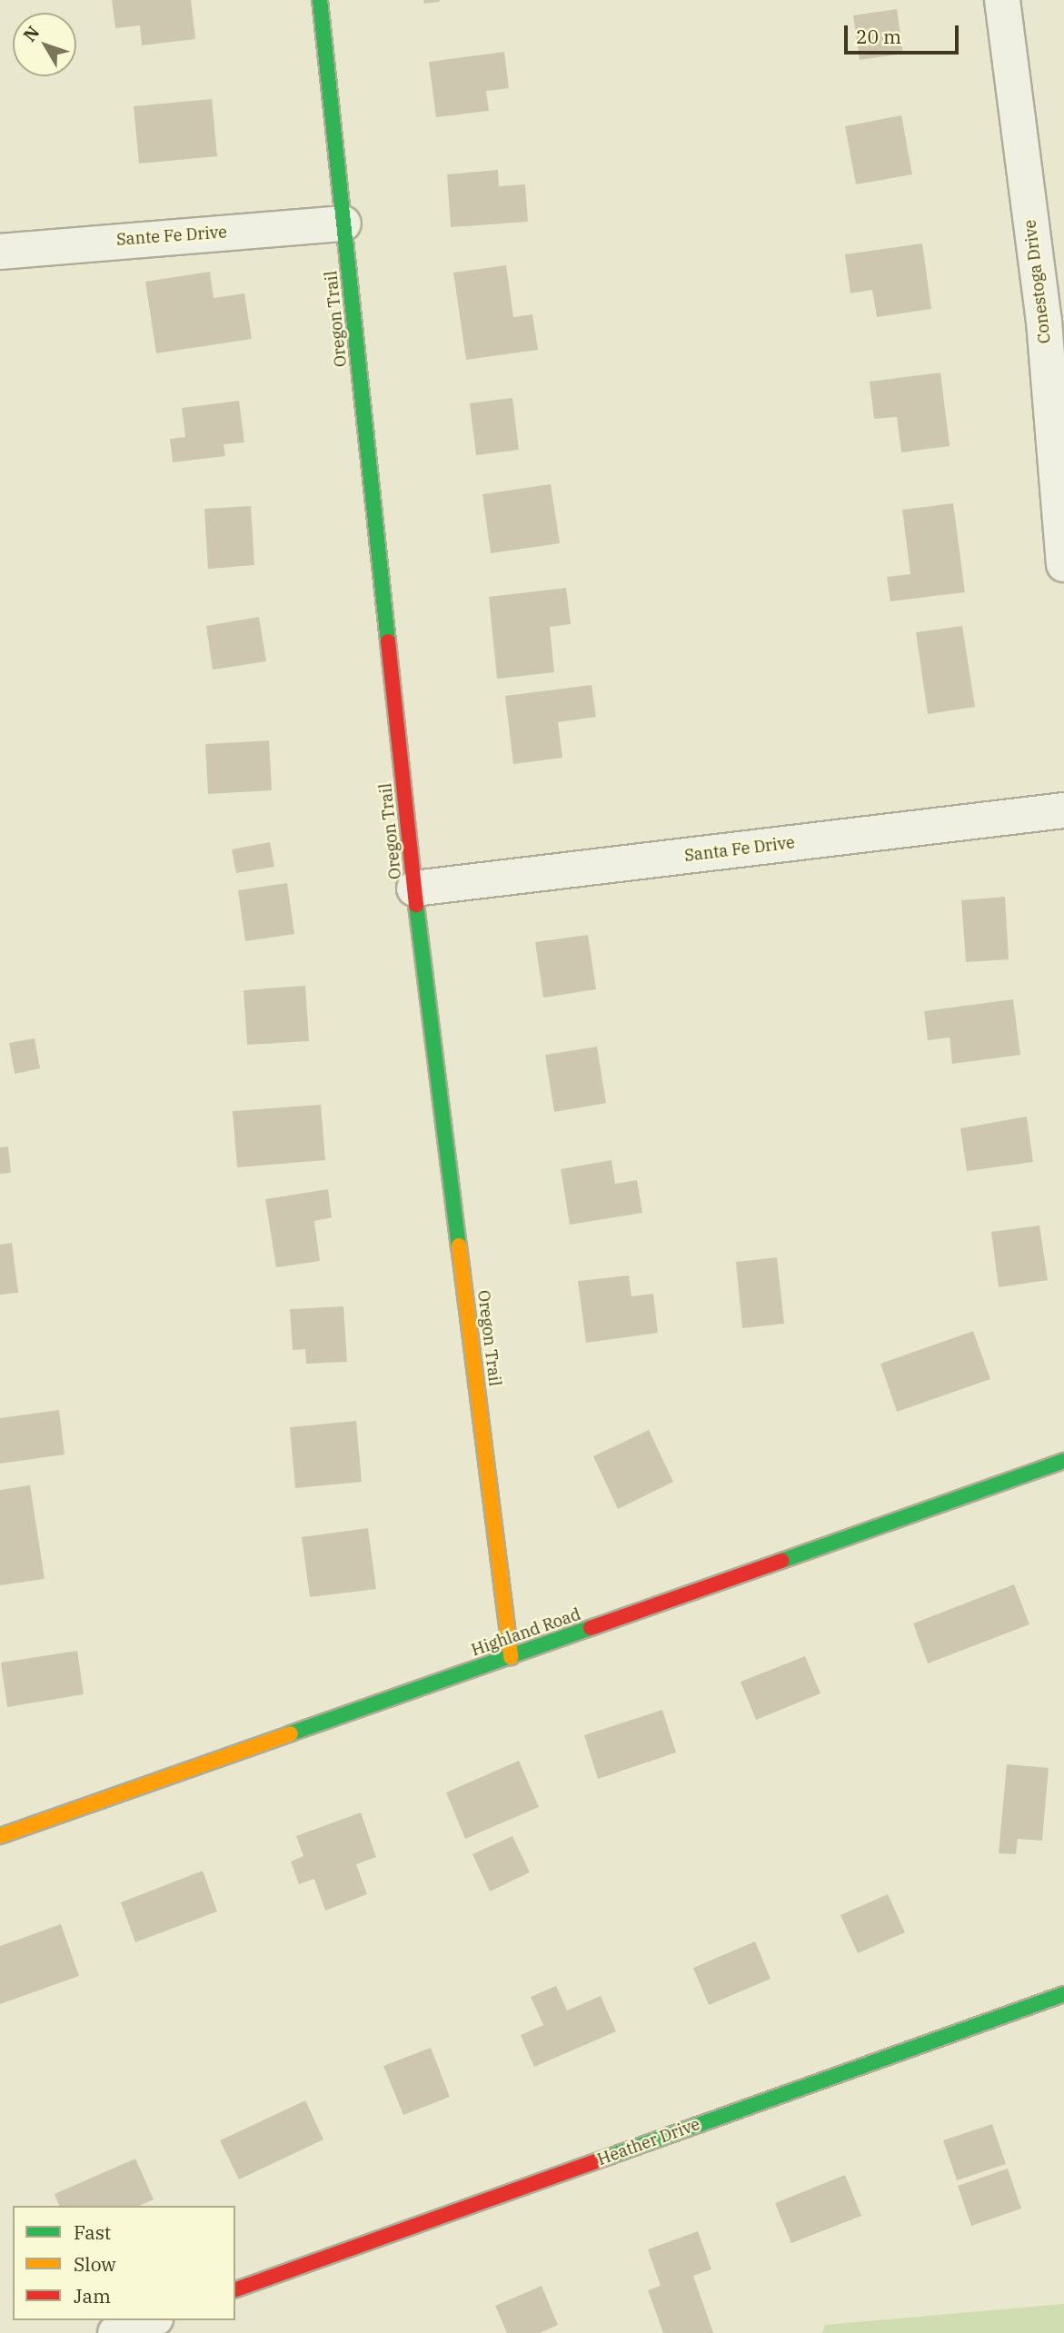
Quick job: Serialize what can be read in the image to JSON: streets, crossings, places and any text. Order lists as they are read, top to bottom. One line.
{"streets":{"street":["Sante Fe Drive","Conestoga Drive","Oregon Trail","Santa Fe Drive","Highland Road","Heather Drive"]},"crossings":[["Sante Fe Drive","Oregon Trail"],["Oregon Trail","Santa Fe Drive"],["Oregon Trail","Highland Road"]],"legend":["Fast","Slow","Jam"],"scale_bar":"20 m","north":"top left"}
